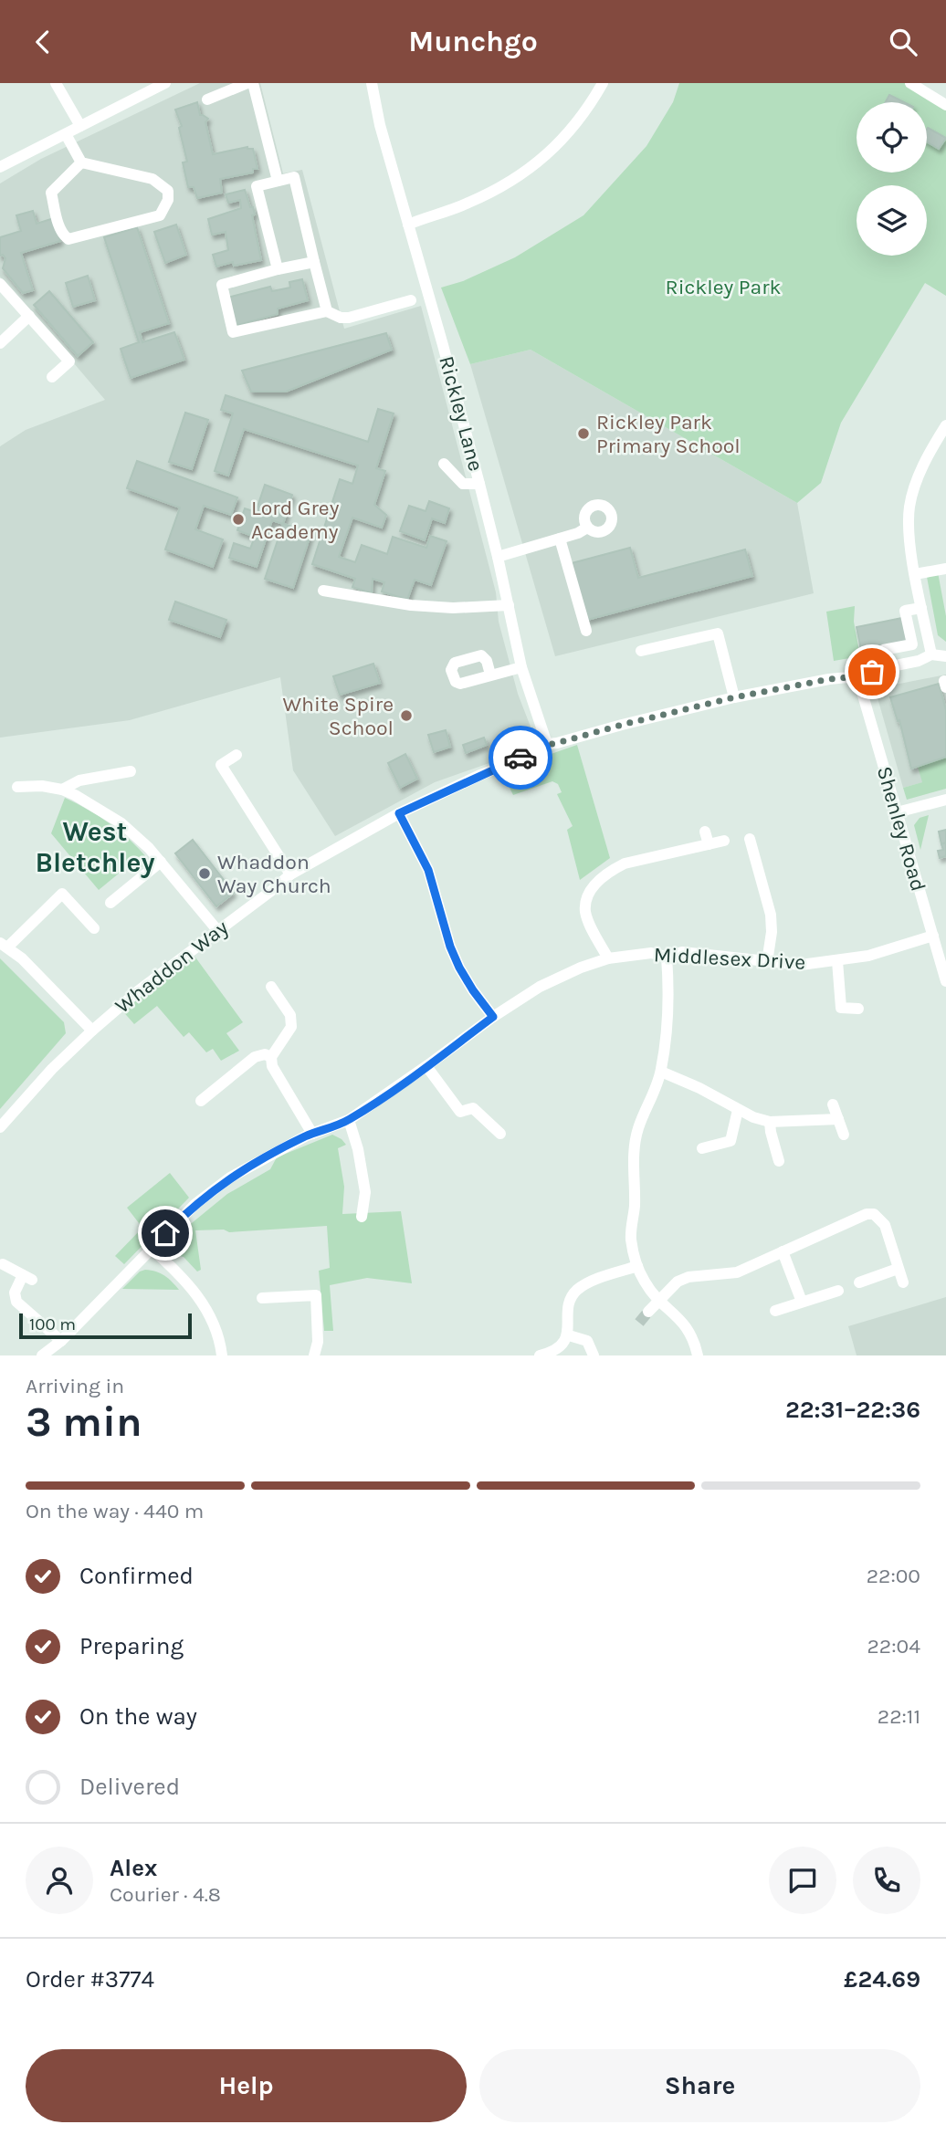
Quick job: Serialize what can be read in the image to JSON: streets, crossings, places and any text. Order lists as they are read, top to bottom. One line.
{"streets":{"street":["Rickley Lane","Shenley Road","Middlesex Drive","Whaddon Way"]},"crossings":[["Rickley Lane","Whaddon Way"],["Shenley Road","Middlesex Drive"],["Shenley Road","Whaddon Way"]],"districts":["West Bletchley"],"parks":["Rickley Park"],"places":["Rickley Park Primary School","Lord Grey Academy","White Spire School","Whaddon Way Church"],"scale_bar":"100 m","page":{"header":"Munchgo","scale":"100 m","heading":["3 min","Arriving in","22:31–22:36"],"panel":["Alex","Courier · 4.8","Order #3774","£24.69"],"bar":"On the way · 440 m","list":[["Confirmed","22:00"],["Preparing","22:04"],["On the way","22:11"],"Delivered"],"buttons":["Help","Share"]}}
